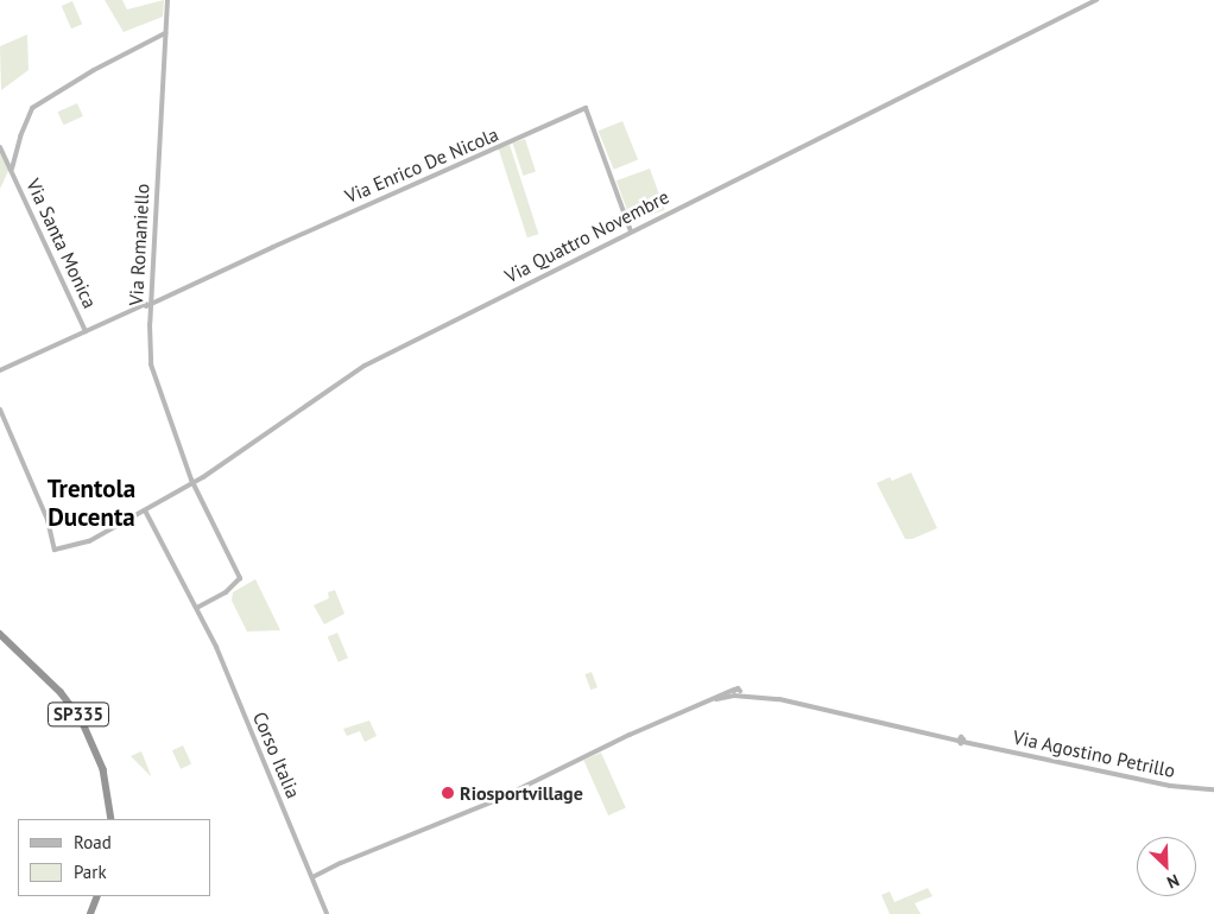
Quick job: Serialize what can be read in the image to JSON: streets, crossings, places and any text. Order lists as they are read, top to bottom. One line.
{"streets":{"highway":["SP335"],"street":["Via Enrico De Nicola","Via Quattro Novembre","Via Santa Monica","Via Romaniello","Via Agostino Petrillo","Corso Italia"]},"crossings":[["Via Enrico De Nicola","Via Quattro Novembre"],["Via Enrico De Nicola","Via Romaniello"],["Via Quattro Novembre","Via Romaniello"],["Via Quattro Novembre","Corso Italia"],["Via Romaniello","Corso Italia"],["Via Agostino Petrillo","Corso Italia"]],"districts":["Trentola Ducenta"],"places":["Riosportvillage"],"legend":["Road","Park"],"north":"bottom right"}
